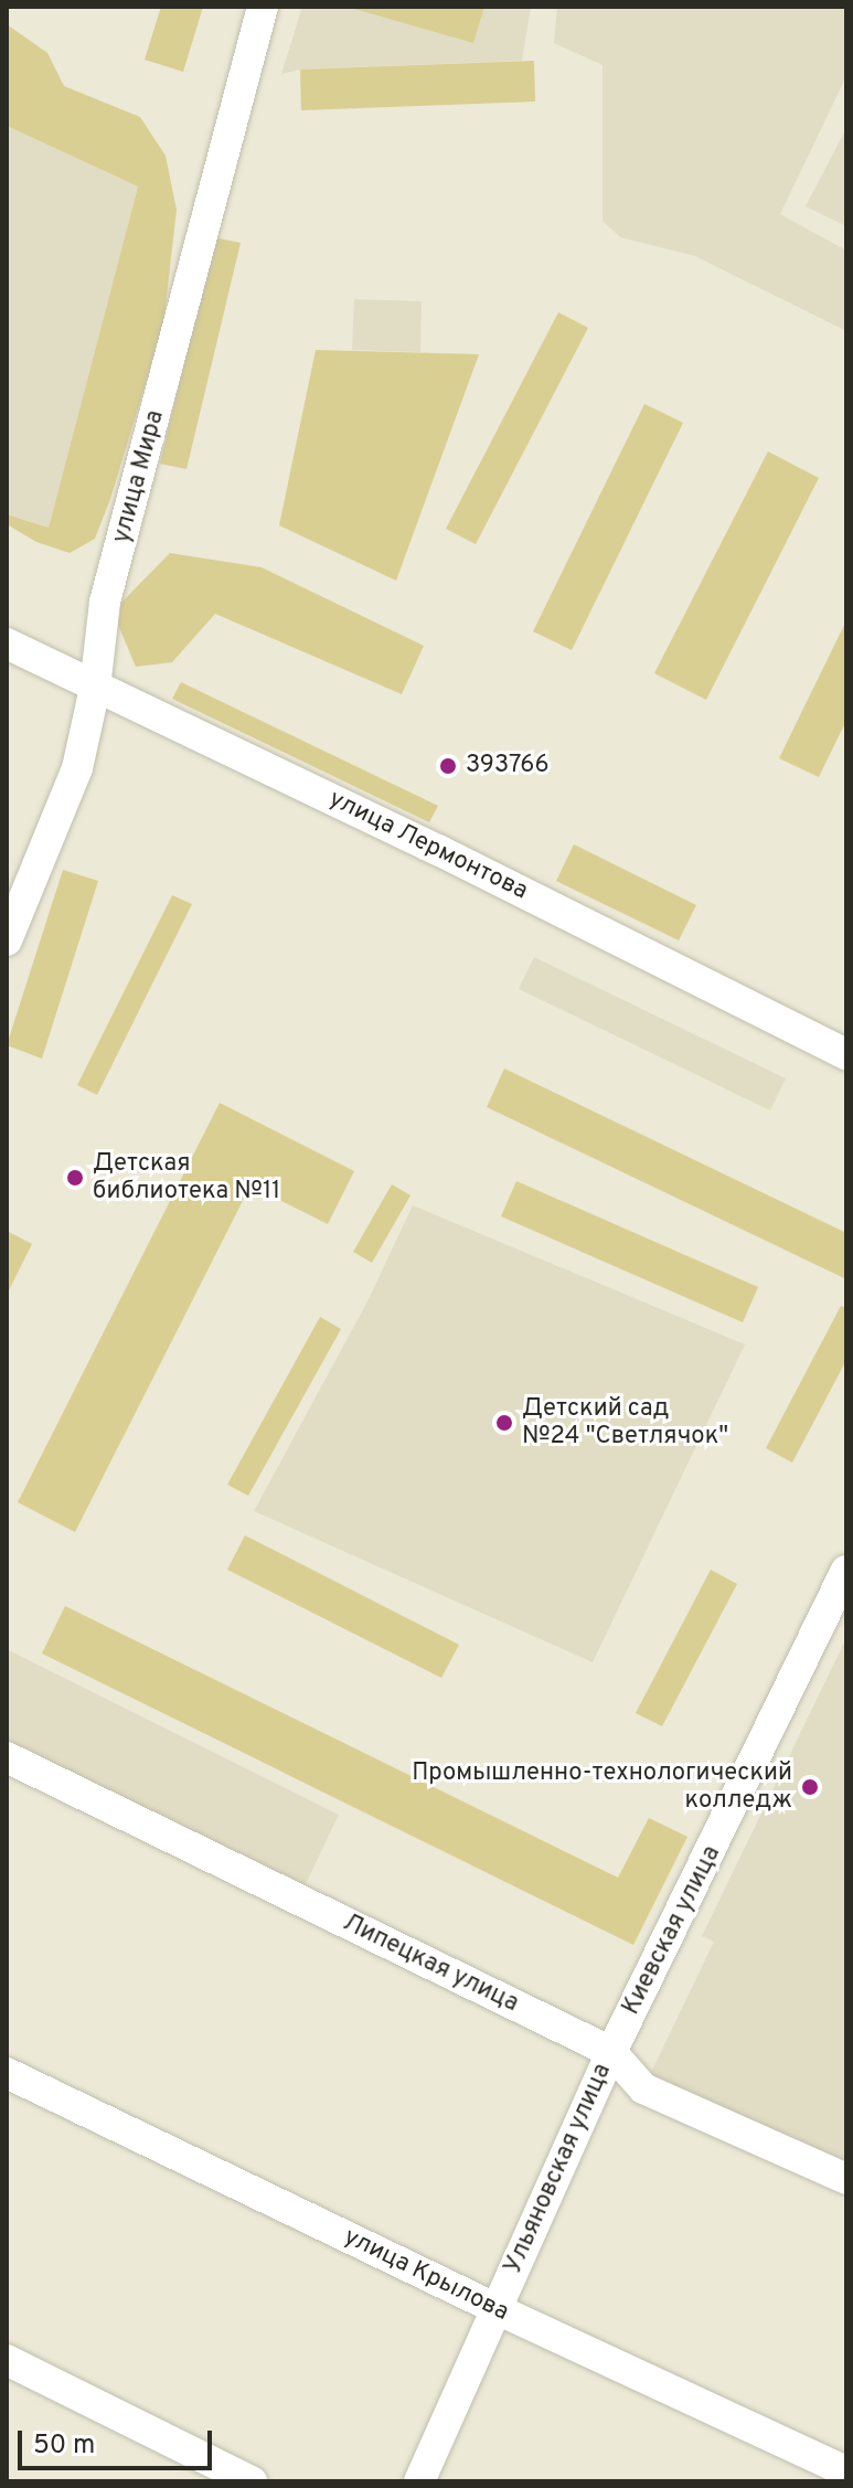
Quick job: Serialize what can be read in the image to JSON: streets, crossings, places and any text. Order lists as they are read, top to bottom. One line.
{"streets":{"street":["улица Мира","улица Лермонтова","Киевская улица","Липецкая улица","Ульяновская улица","улица Крылова"]},"crossings":[["улица Мира","улица Лермонтова"],["Киевская улица","Липецкая улица"],["Киевская улица","Ульяновская улица"],["Липецкая улица","Ульяновская улица"],["Ульяновская улица","улица Крылова"]],"places":["393766","Детская библиотека №11","Детский сад №24 \"Светлячок\"","Промышленно-технологический колледж"],"scale_bar":"50 m"}
